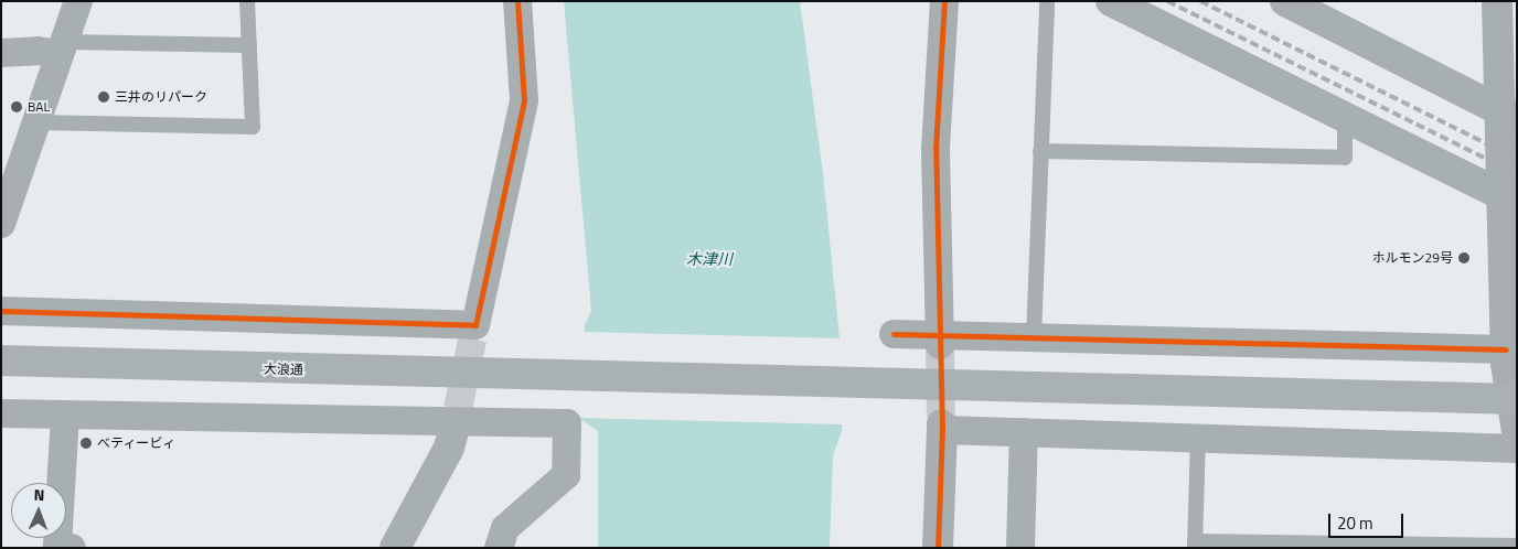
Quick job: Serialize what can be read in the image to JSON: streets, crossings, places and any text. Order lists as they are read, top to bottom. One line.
{"streets":{"main road":["大浪通"]},"water":["木津川"],"places":["三井のリパーク","BAL","ホルモン29号","べティービィ"],"scale_bar":"20 m","north":"top"}
